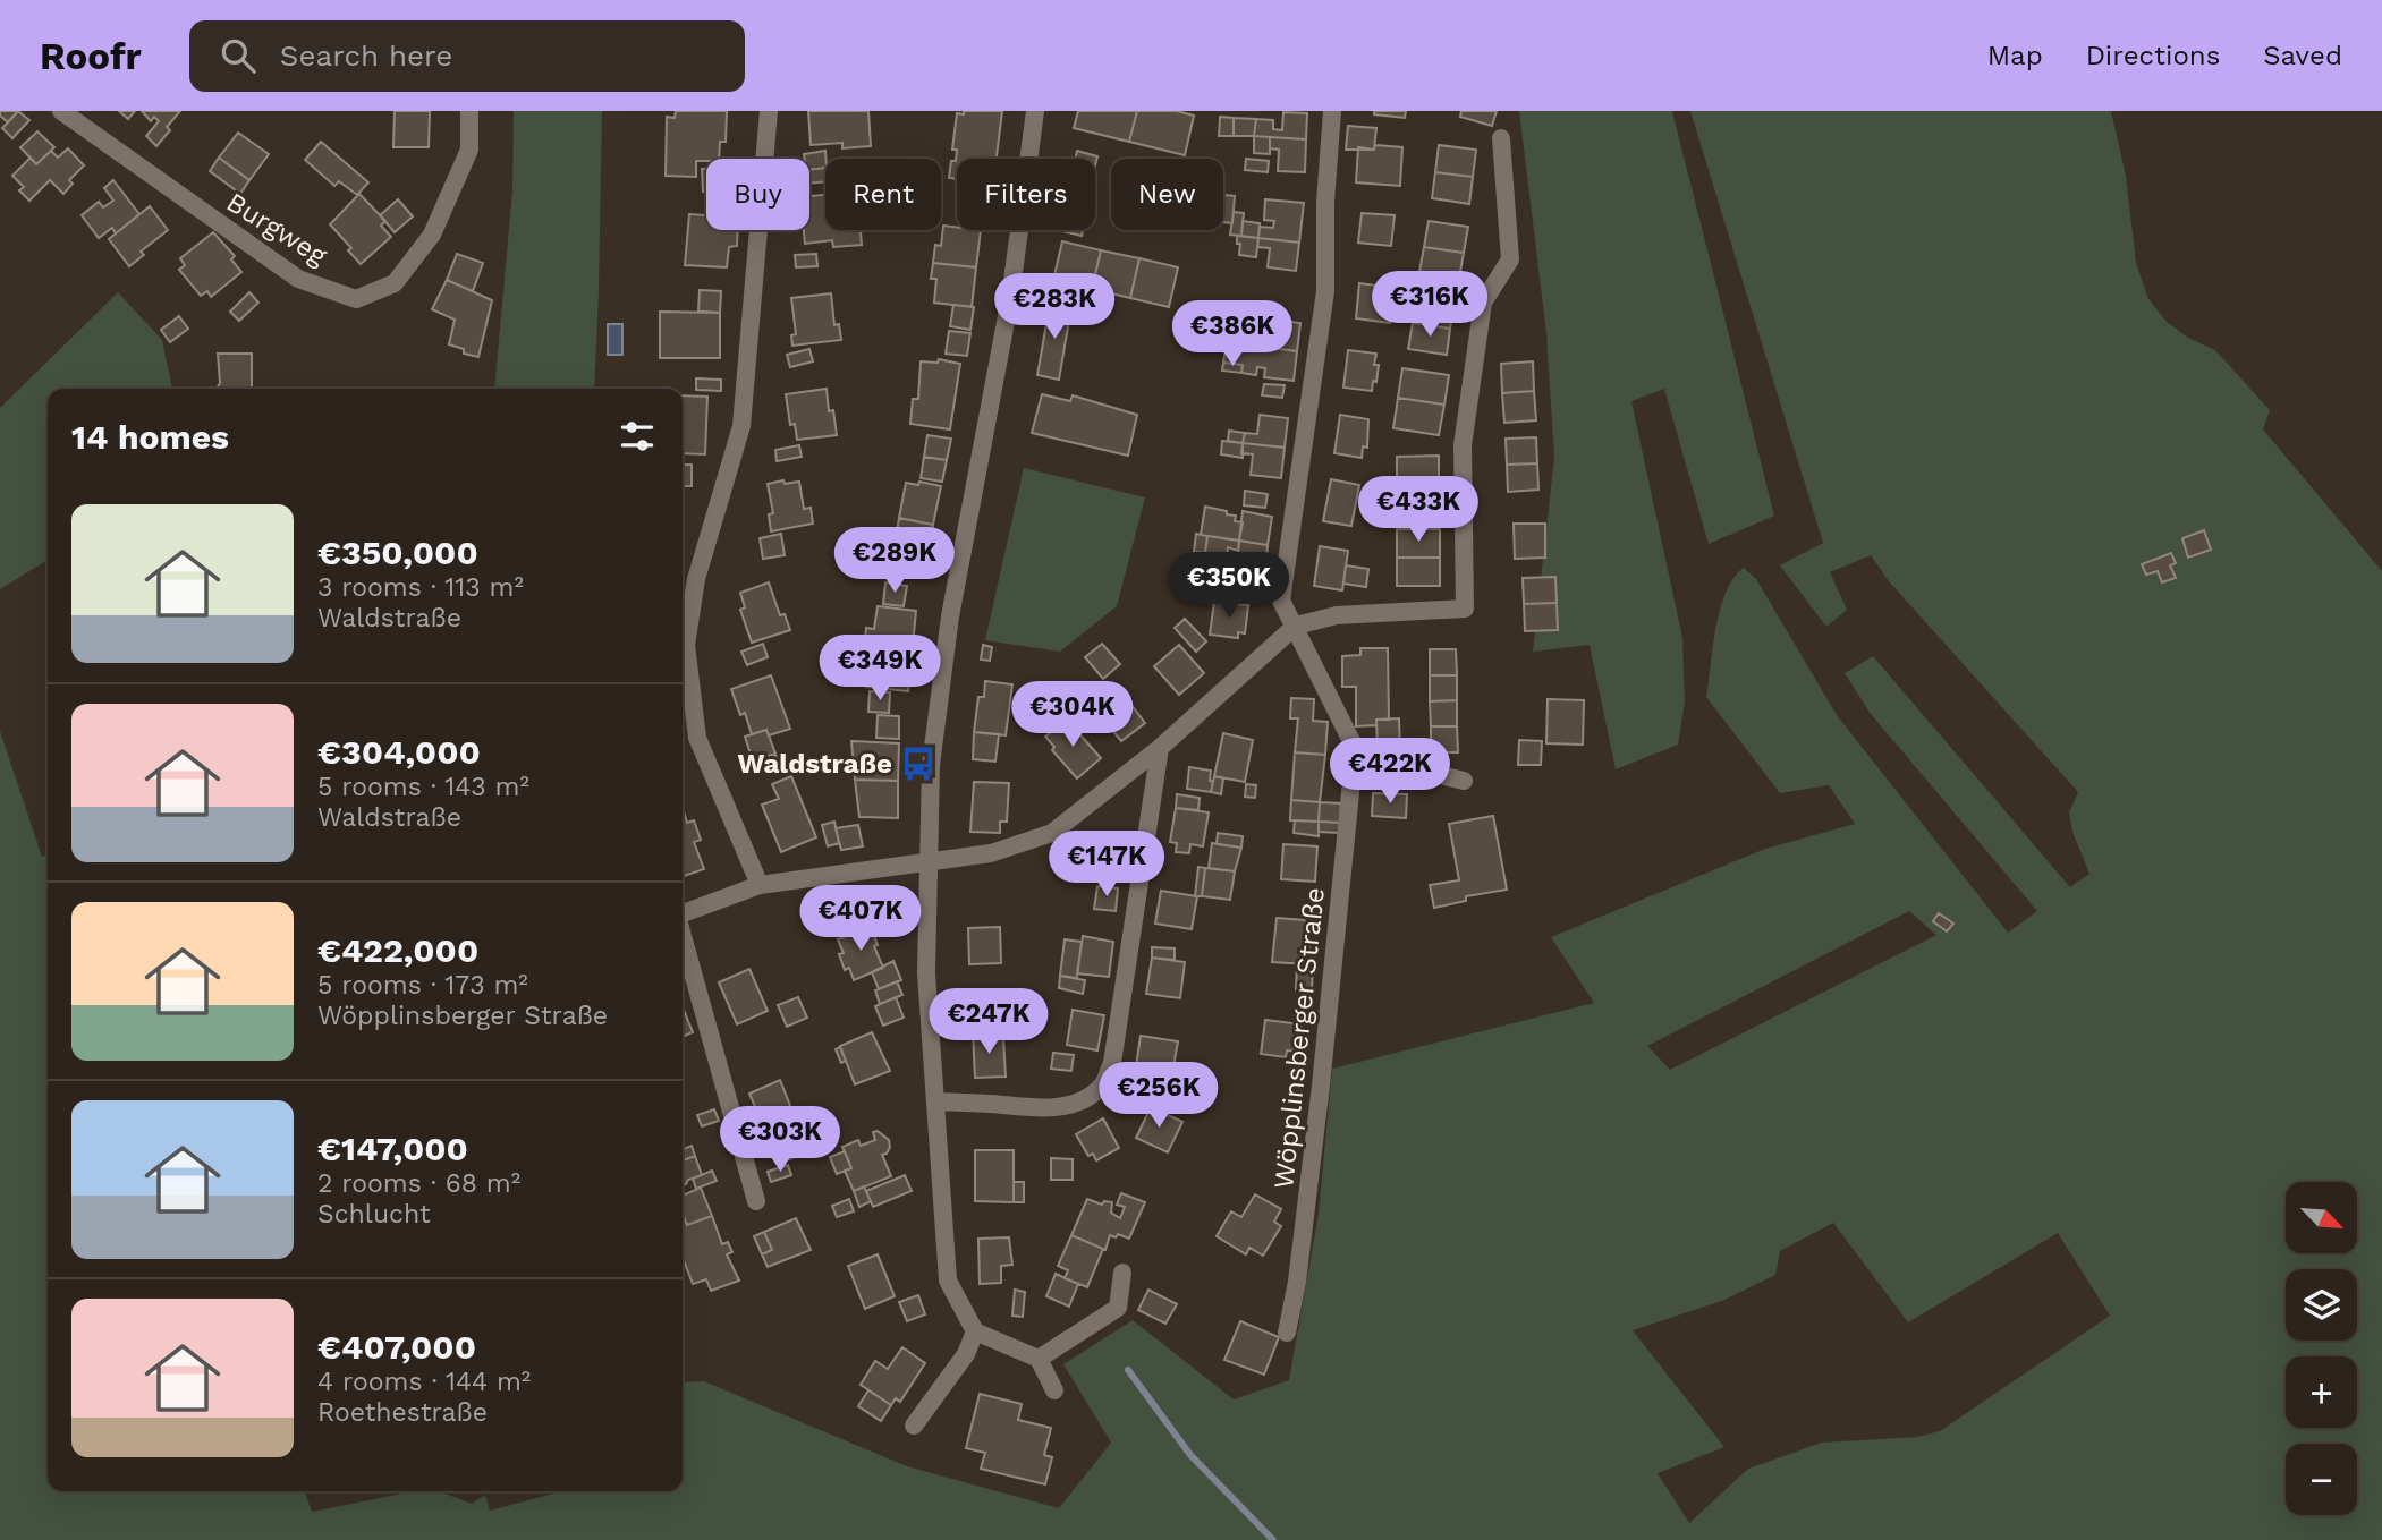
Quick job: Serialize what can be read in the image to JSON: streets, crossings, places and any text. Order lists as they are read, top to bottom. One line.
{"streets":{"street":["Burgweg","Wöpplinsberger Straße"]},"places":{"bus stop":["Waldstraße"]},"north":"bottom right","page":{"header":"Roofr","search":"Search here","nav":["Map","Directions","Saved"],"chip":["Buy","Rent","Filters","New"],"price":["€316K","€283K","€386K","€433K","€289K","€350K","€349K","€304K","€422K","€147K","€407K","€247K","€256K","€303K"],"heading":"14 homes","list":[{"name":"€350,000","note":"3 rooms · 113 m² · Waldstraße"},{"name":"€304,000","note":"5 rooms · 143 m² · Waldstraße"},{"name":"€422,000","note":"5 rooms · 173 m² · Wöpplinsberger Straße"},{"name":"€147,000","note":"2 rooms · 68 m² · Schlucht"},{"name":"€407,000","note":"4 rooms · 144 m² · Roethestraße"}],"map_buttons":["+","−"]}}
